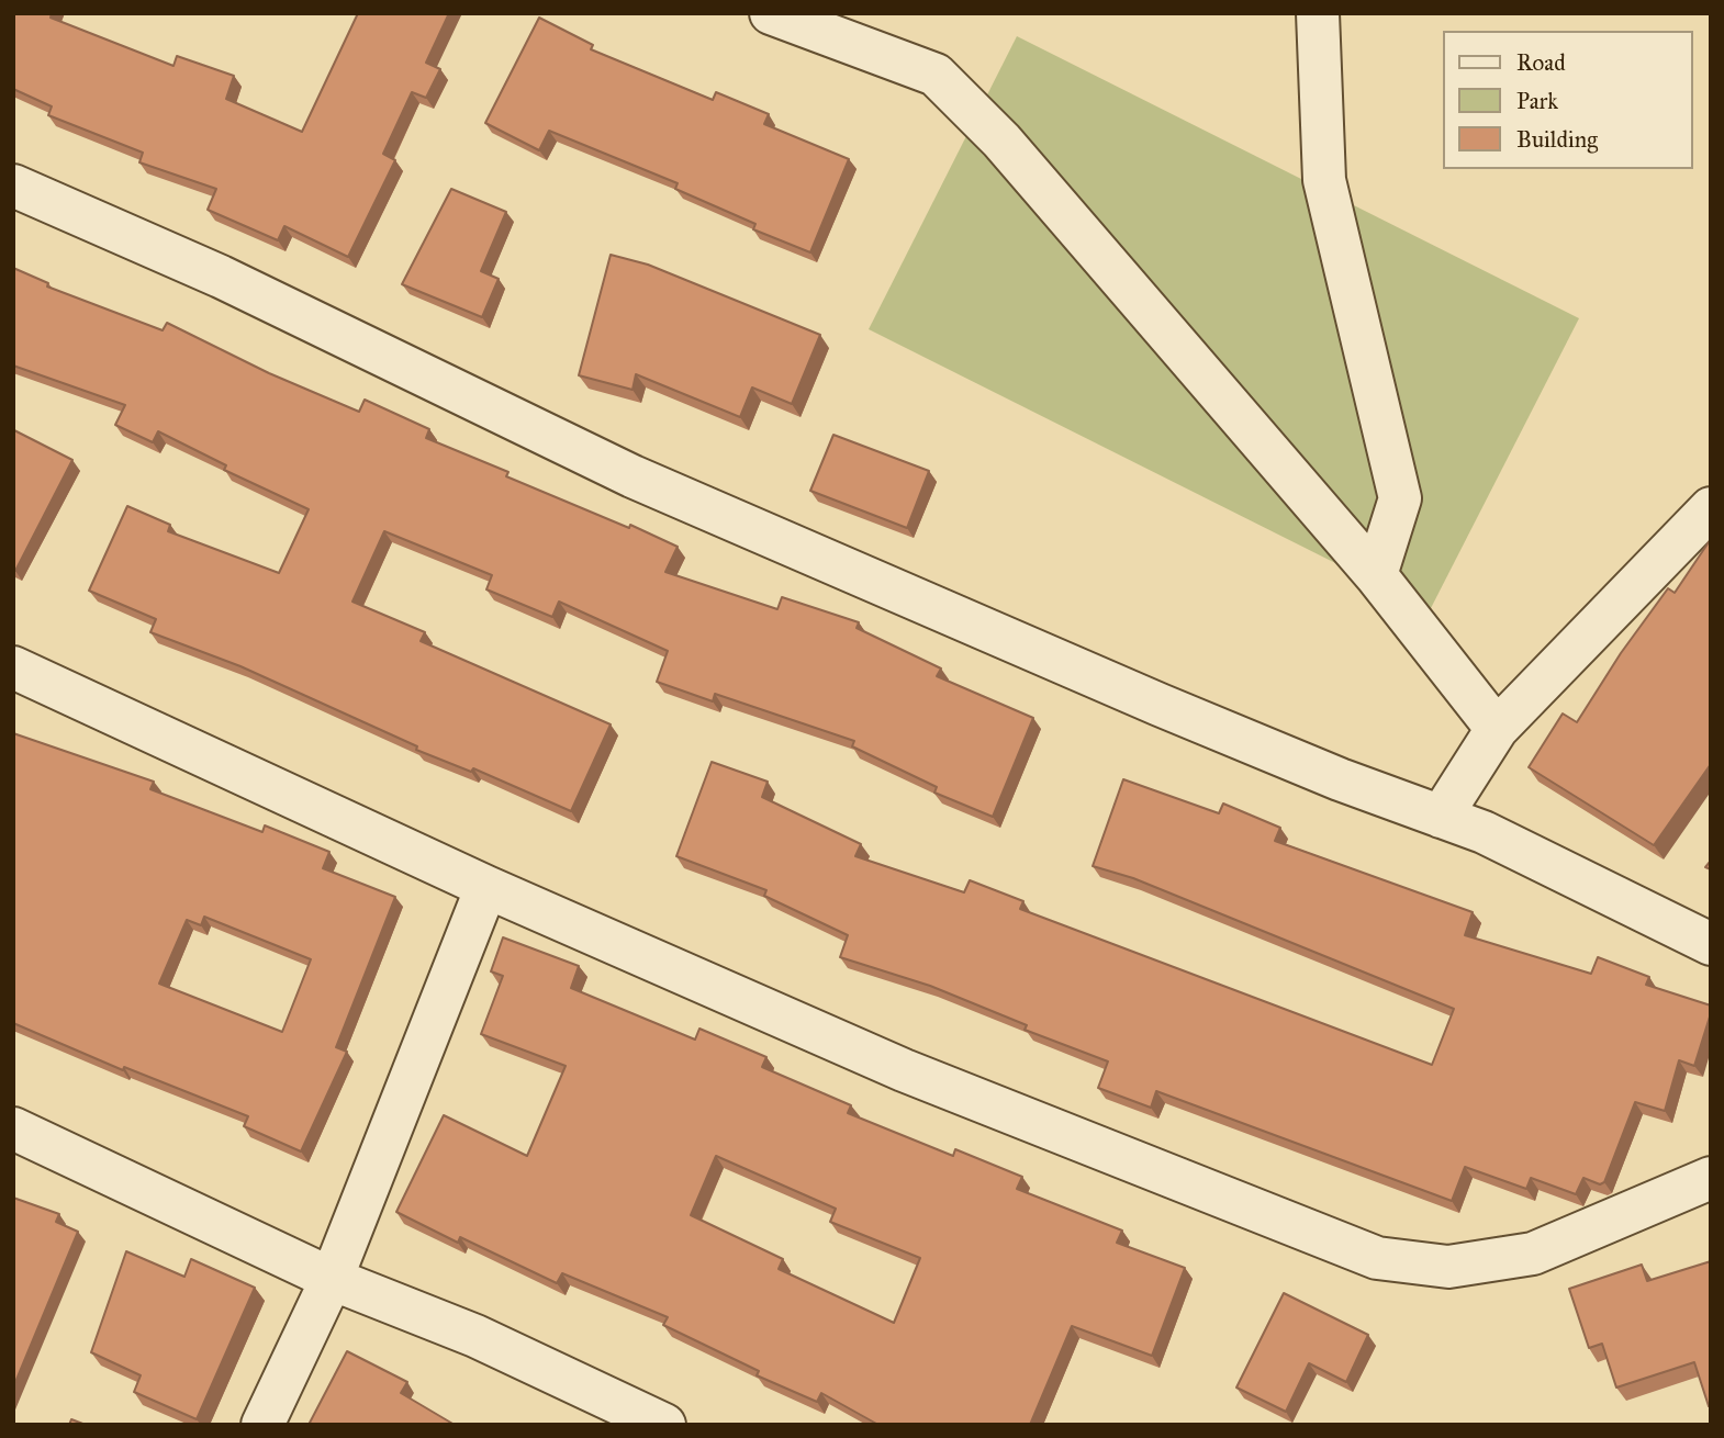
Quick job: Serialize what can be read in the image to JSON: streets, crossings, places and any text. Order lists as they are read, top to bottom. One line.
{"legend":["Road","Park","Building"]}
